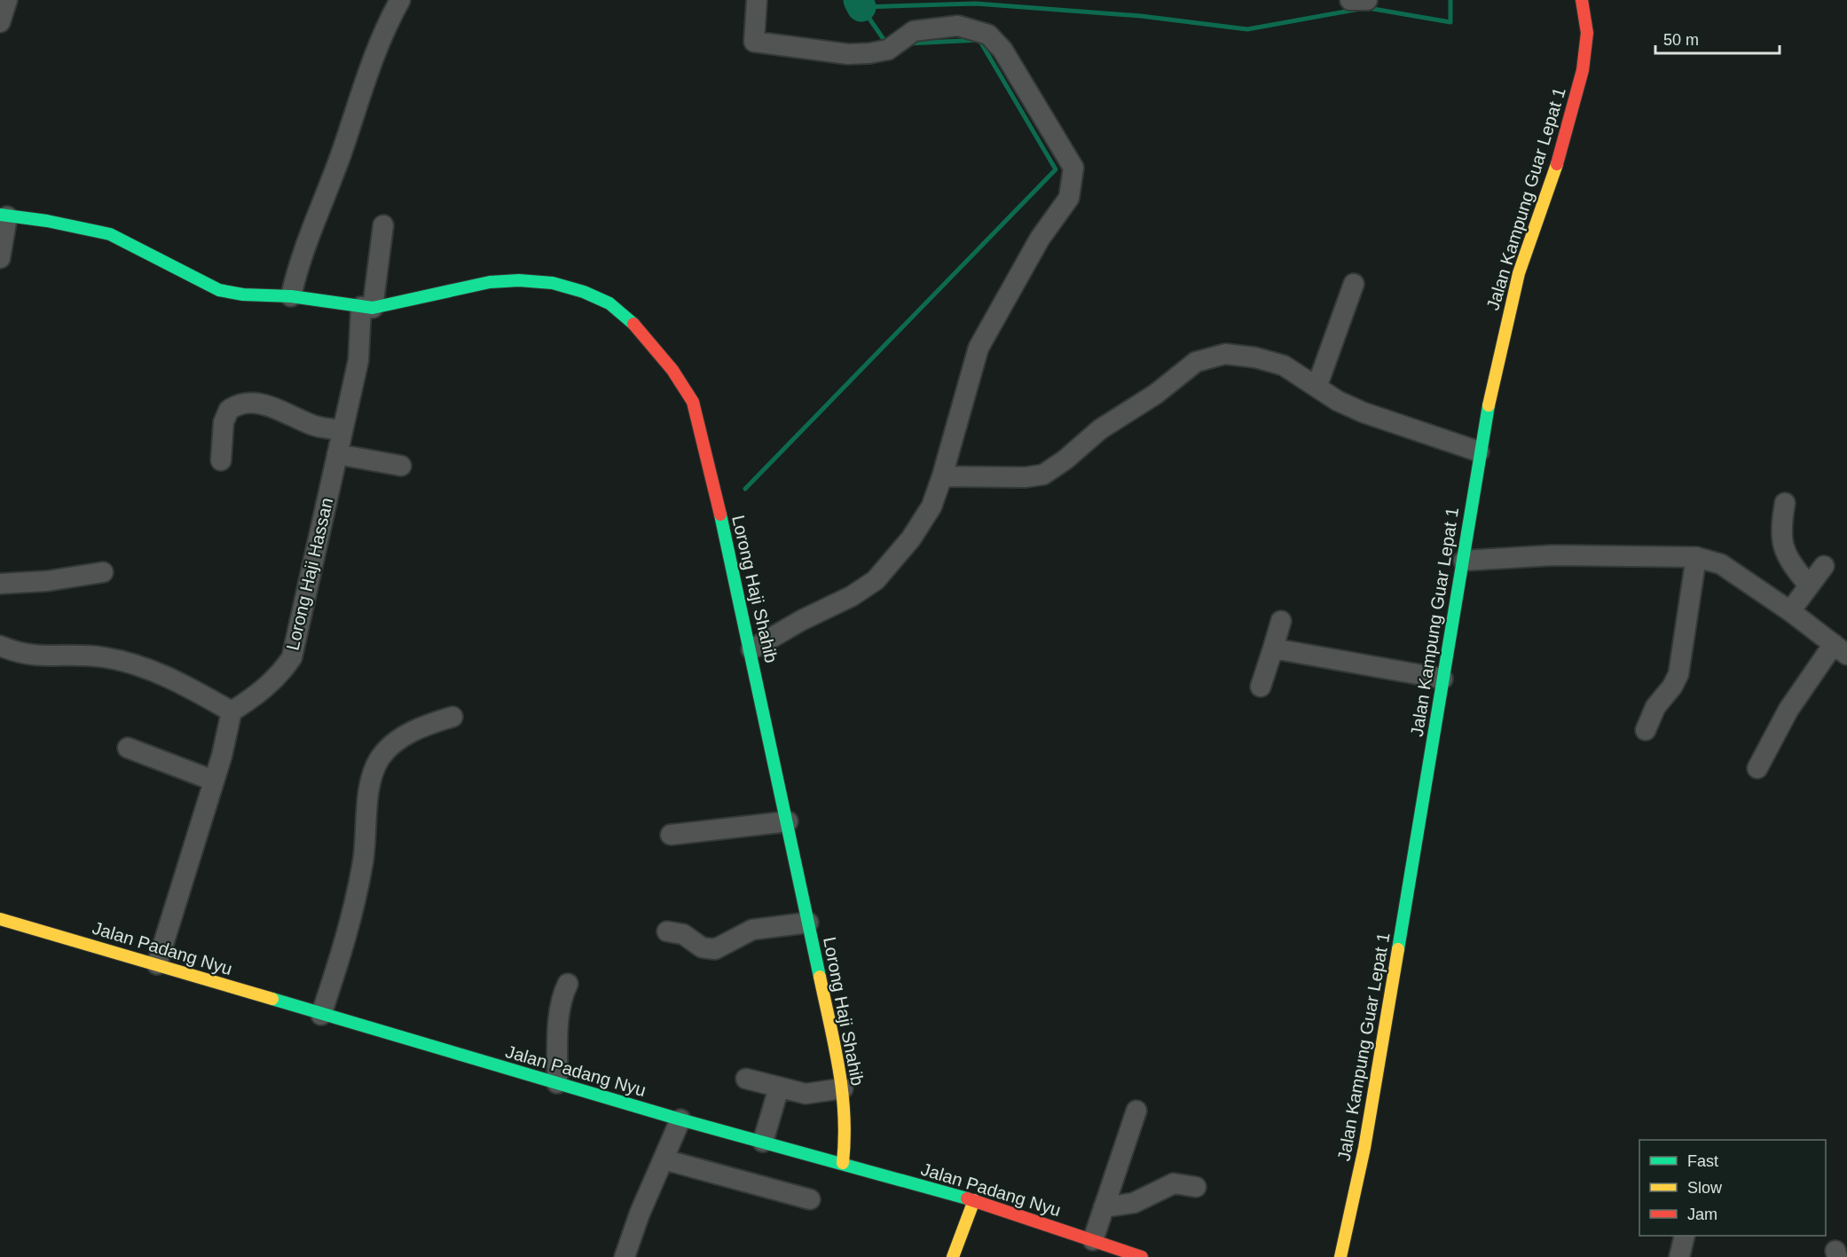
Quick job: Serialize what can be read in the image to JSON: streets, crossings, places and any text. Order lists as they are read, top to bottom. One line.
{"streets":{"street":["Jalan Kampung Guar Lepat 1","Lorong Haji Hassan","Lorong Haji Shahib","Jalan Padang Nyu"]},"crossings":[["Lorong Haji Hassan","Lorong Haji Shahib"],["Lorong Haji Shahib","Jalan Padang Nyu"]],"legend":["Fast","Slow","Jam"],"scale_bar":"50 m"}
